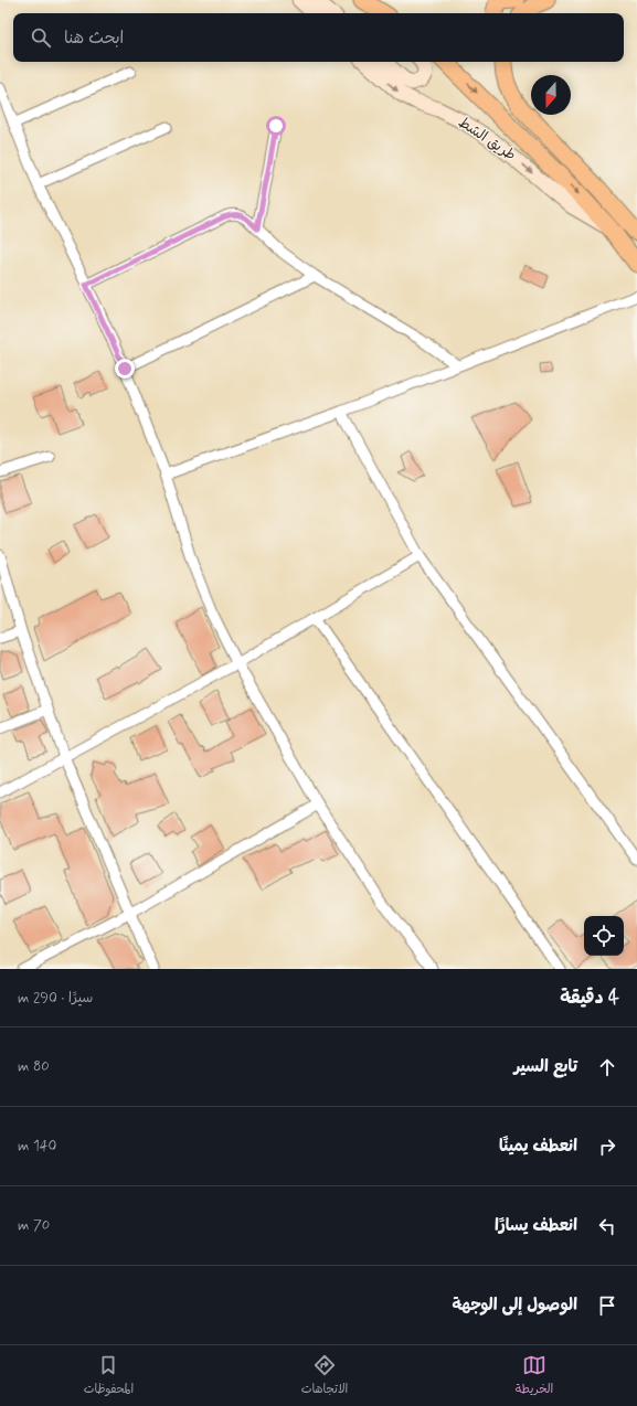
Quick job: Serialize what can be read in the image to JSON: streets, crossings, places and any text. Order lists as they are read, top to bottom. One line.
{"streets":{"main road":["طريق الشط"]},"north":"bottom","page":{"search":"ابحث هنا","heading":["4 دقيقة","سيرًا · 290 m"],"list":[["تابع السير","80 m"],["انعطف يمينًا","140 m"],["انعطف يسارًا","70 m"],"الوصول إلى الوجهة"],"nav":["الخريطة","الاتجاهات","المحفوظات"]}}
